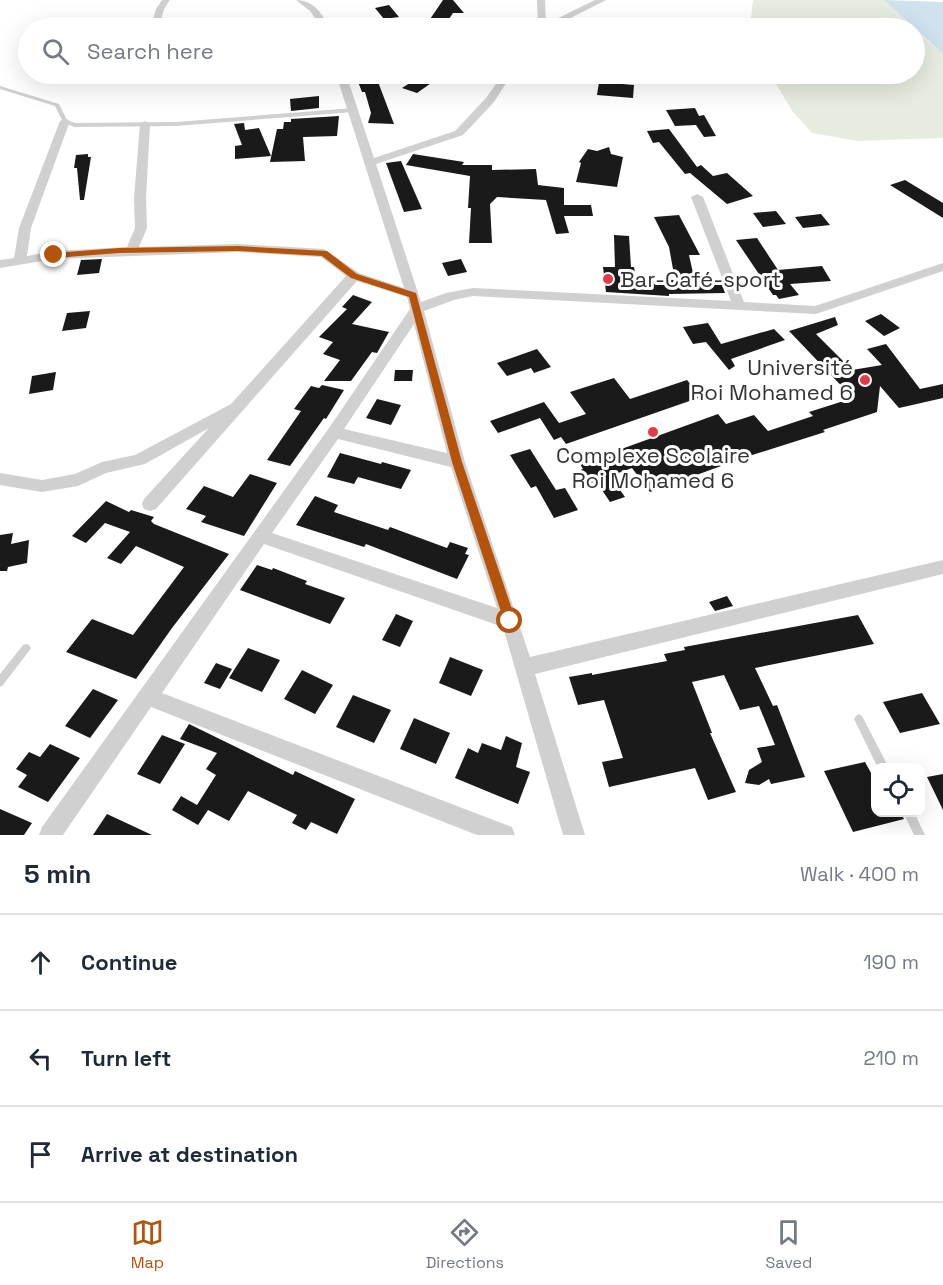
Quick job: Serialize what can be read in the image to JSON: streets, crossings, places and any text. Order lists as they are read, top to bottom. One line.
{"places":["Bar-Café-sport","Université Roi Mohamed 6","Complexe Scolaire Roi Mohamed 6"],"page":{"search":"Search here","heading":["5 min","Walk · 400 m"],"list":[["Continue","190 m"],["Turn left","210 m"],"Arrive at destination"],"nav":["Map","Directions","Saved"]}}
